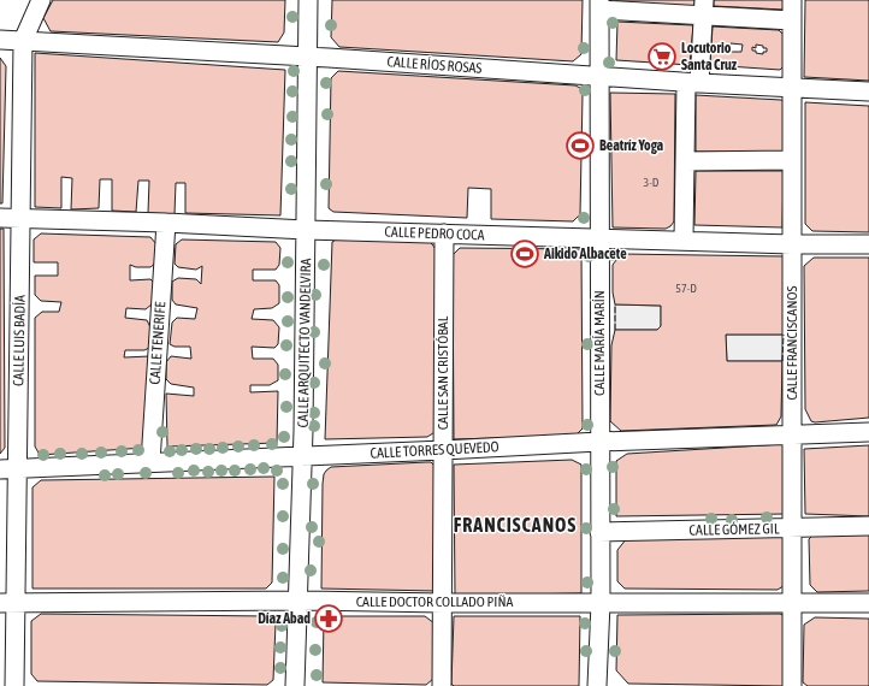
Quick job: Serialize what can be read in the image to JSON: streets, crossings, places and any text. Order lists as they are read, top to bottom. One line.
{"streets":{"street":["CALLE RÍOS ROSAS","CALLE PEDRO COCA","CALLE LUIS BADÍA","CALLE TENERIFE","CALLE ARQUITECTO VANDELVIRA","CALLE MARÍA MARÍN","CALLE FRANCISCANOS","CALLE SAN CRISTÓBAL","CALLE TORRES QUEVEDO","CALLE GÓMEZ GIL","CALLE DOCTOR COLLADO PIÑA"]},"crossings":[["CALLE RÍOS ROSAS","CALLE LUIS BADÍA"],["CALLE RÍOS ROSAS","CALLE ARQUITECTO VANDELVIRA"],["CALLE RÍOS ROSAS","CALLE MARÍA MARÍN"],["CALLE RÍOS ROSAS","CALLE FRANCISCANOS"],["CALLE PEDRO COCA","CALLE LUIS BADÍA"],["CALLE PEDRO COCA","CALLE TENERIFE"],["CALLE PEDRO COCA","CALLE ARQUITECTO VANDELVIRA"],["CALLE PEDRO COCA","CALLE MARÍA MARÍN"],["CALLE PEDRO COCA","CALLE FRANCISCANOS"],["CALLE PEDRO COCA","CALLE SAN CRISTÓBAL"],["CALLE LUIS BADÍA","CALLE TORRES QUEVEDO"],["CALLE LUIS BADÍA","CALLE DOCTOR COLLADO PIÑA"],["CALLE TENERIFE","CALLE TORRES QUEVEDO"],["CALLE ARQUITECTO VANDELVIRA","CALLE TORRES QUEVEDO"],["CALLE ARQUITECTO VANDELVIRA","CALLE DOCTOR COLLADO PIÑA"],["CALLE MARÍA MARÍN","CALLE TORRES QUEVEDO"],["CALLE MARÍA MARÍN","CALLE GÓMEZ GIL"],["CALLE MARÍA MARÍN","CALLE DOCTOR COLLADO PIÑA"],["CALLE FRANCISCANOS","CALLE TORRES QUEVEDO"],["CALLE FRANCISCANOS","CALLE GÓMEZ GIL"],["CALLE FRANCISCANOS","CALLE DOCTOR COLLADO PIÑA"],["CALLE SAN CRISTÓBAL","CALLE TORRES QUEVEDO"],["CALLE SAN CRISTÓBAL","CALLE DOCTOR COLLADO PIÑA"]],"districts":["FRANCISCANOS"],"places":{"supermarket":["Locutorio Santa Cruz"],"sports":["Beatríz Yoga","Aikido Albacete"],"pharmacy":["Díaz Abad"]},"house_numbers":["3-D","57-D"]}
